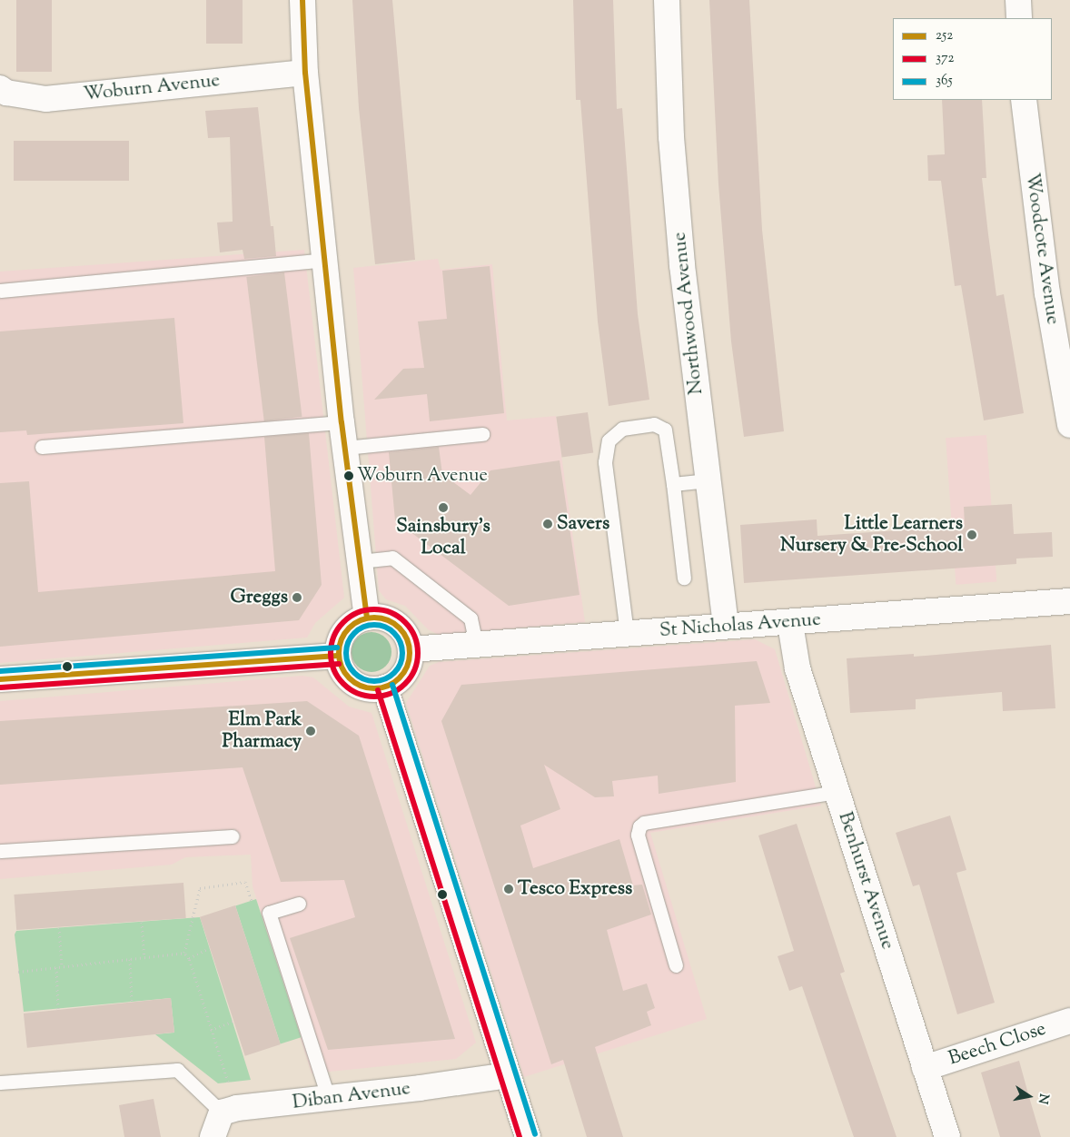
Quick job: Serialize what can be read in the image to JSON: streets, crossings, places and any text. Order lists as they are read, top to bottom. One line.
{"streets":{"street":["Woburn Avenue","Woodcote Avenue","Northwood Avenue","St Nicholas Avenue","Benhurst Avenue","Beech Close","Diban Avenue"]},"crossings":[["Northwood Avenue","St Nicholas Avenue"],["St Nicholas Avenue","Benhurst Avenue"],["Benhurst Avenue","Beech Close"]],"places":["Woburn Avenue","Sainsbury's Local","Savers","Little Learners Nursery & Pre-School","Greggs","Elm Park Pharmacy","Tesco Express"],"lines":["transit line 252","transit line 372","transit line 365"],"legend":["252","372","365"],"north":"right"}
